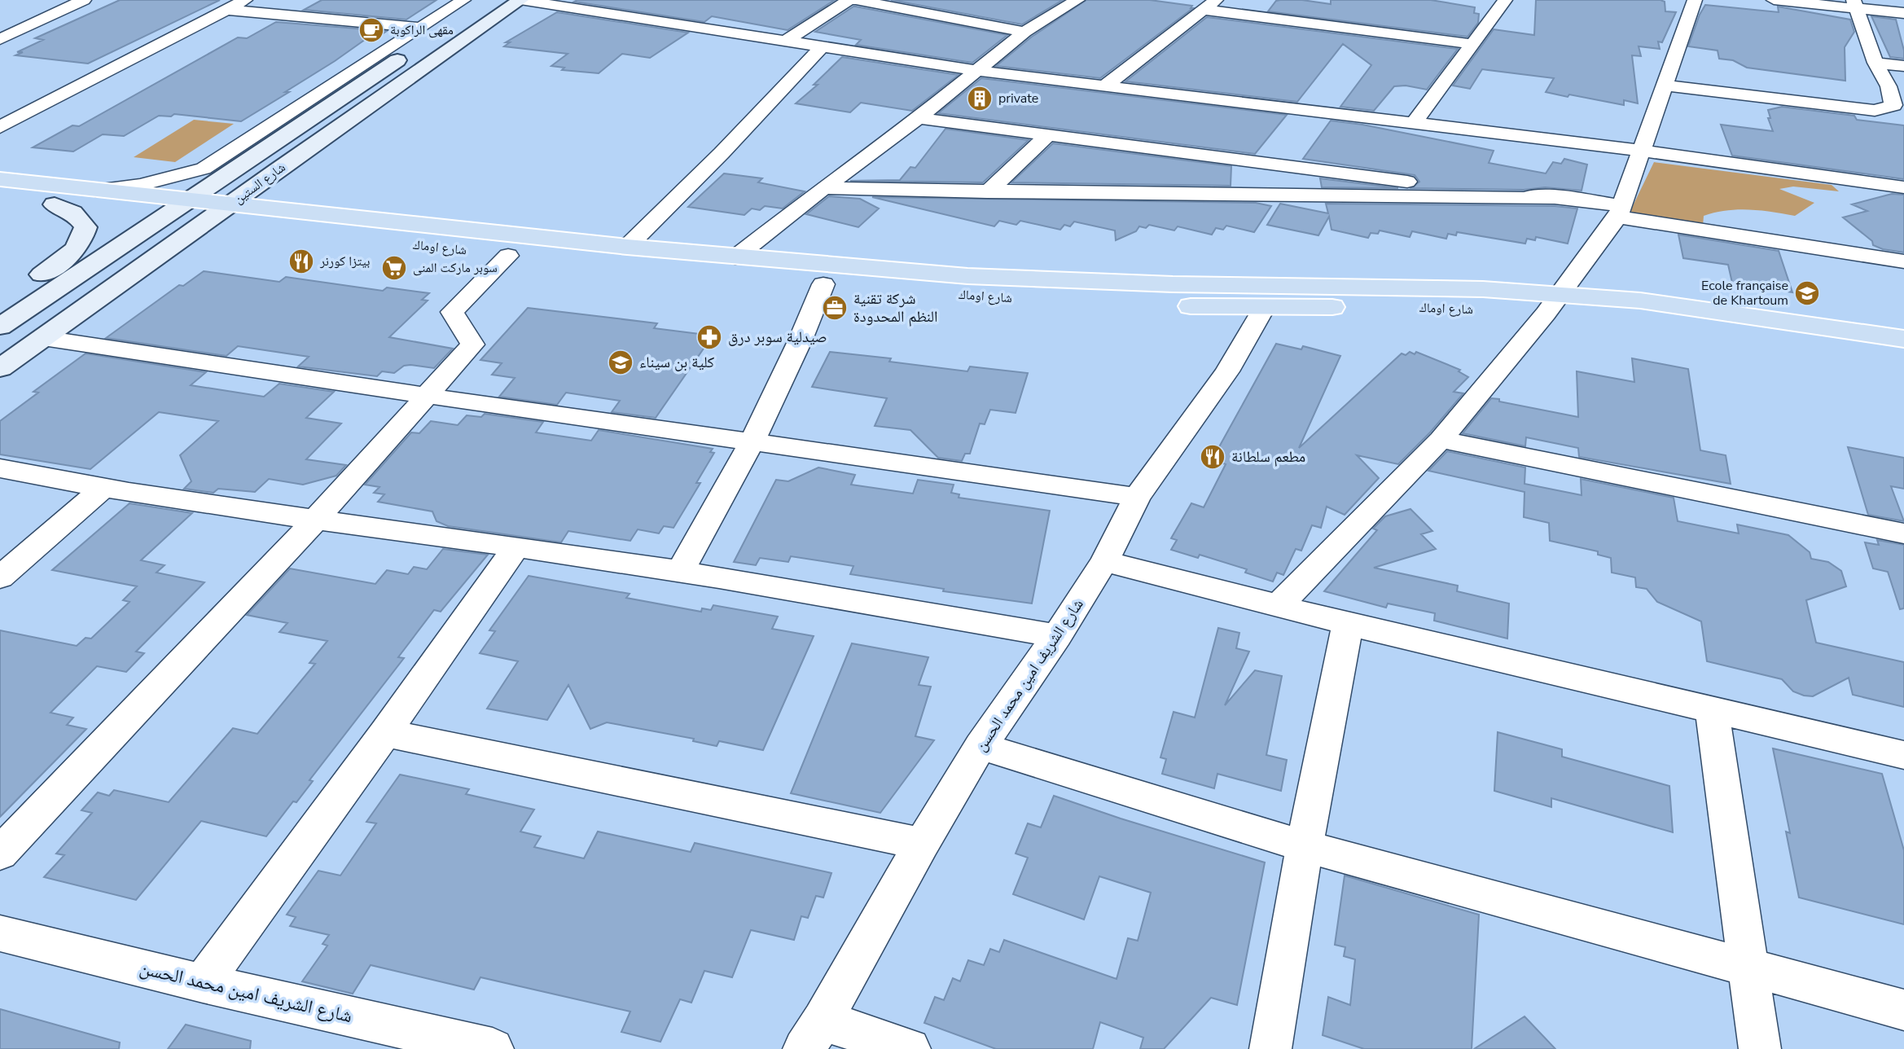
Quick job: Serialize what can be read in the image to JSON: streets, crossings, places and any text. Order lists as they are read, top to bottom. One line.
{"streets":{"main road":["شارع الستين","شارع اوماك"],"street":["شارع الشريف امين محمد الحسن"]},"crossings":[["شارع الستين","شارع اوماك"],["شارع اوماك","شارع الشريف امين محمد الحسن"]],"places":{"cafe":["مقهى الراكوبة"],"building":["private"],"restaurant":["بيتزا كورنر","مطعم سلطانة"],"supermarket":["سوبر ماركت المنى"],"school or university":["Ecole française de Khartoum","كلية بن سيناء"],"office":["شركة تقنية النظم المحدودة"],"pharmacy":["صيدلية سوبر درق"]}}
